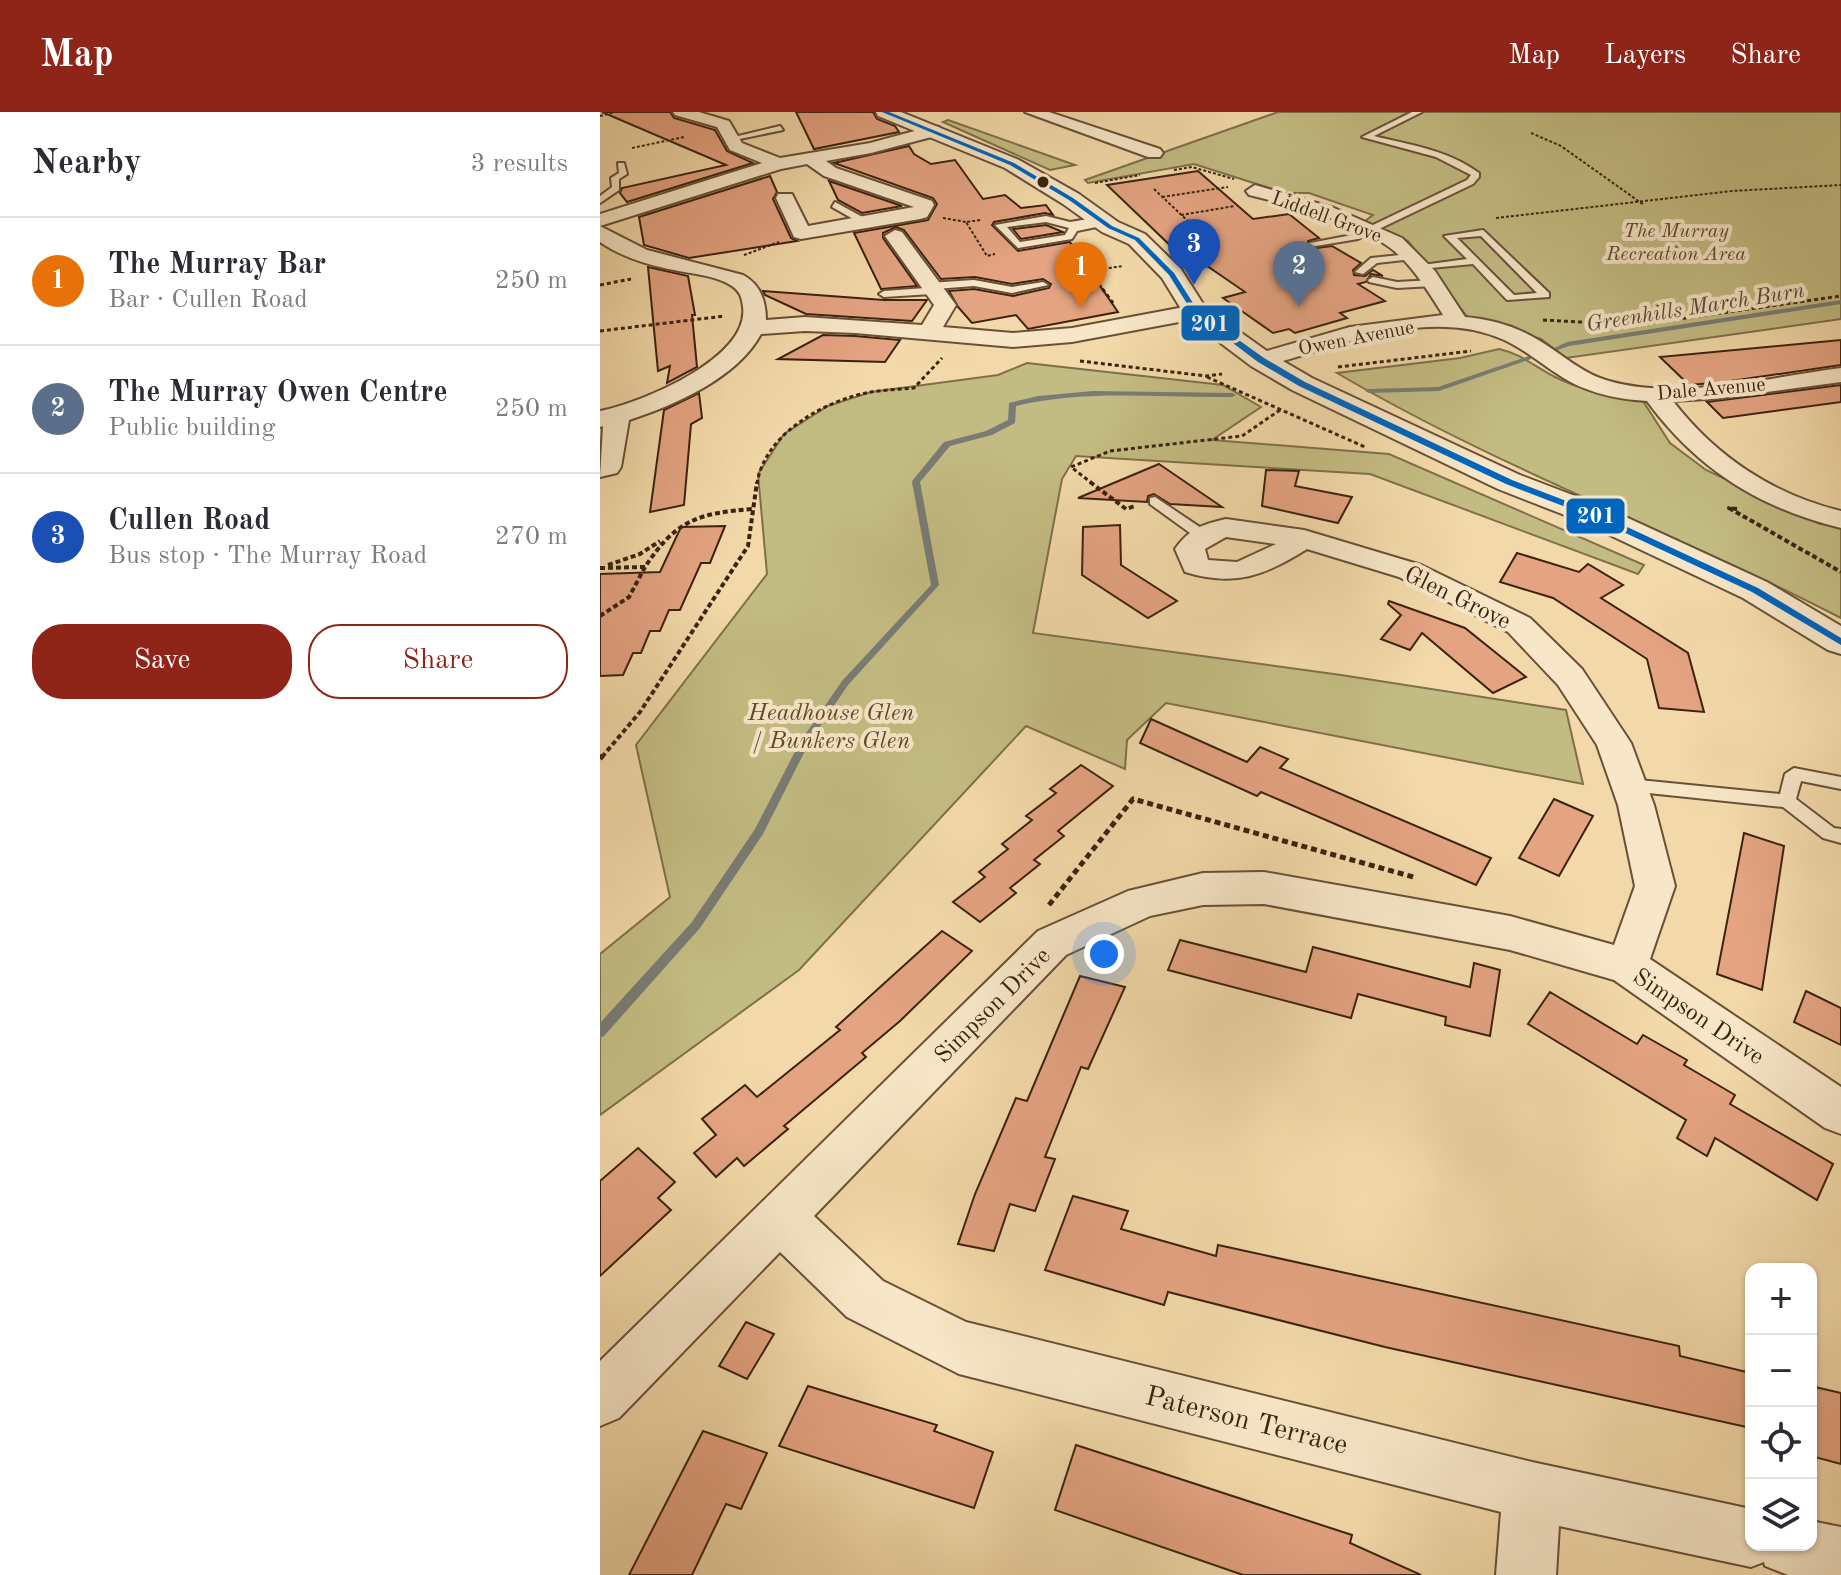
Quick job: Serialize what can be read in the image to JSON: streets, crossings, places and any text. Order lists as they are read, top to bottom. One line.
{"streets":{"street":["Liddell Grove","Owen Avenue","Dale Avenue","Glen Grove","Simpson Drive","Paterson Terrace"]},"crossings":[["Liddell Grove","Owen Avenue"],["Liddell Grove","Dale Avenue"],["Owen Avenue","Dale Avenue"],["Glen Grove","Simpson Drive"],["Simpson Drive","Paterson Terrace"]],"water":["Greenhills March Burn"],"parks":["The Murray Recreation Area","Headhouse Glen / Bunkers Glen"],"lines":["transit line 201"],"page":{"header":"Map","nav":["Map","Layers","Share"],"heading":["Nearby","3 results"],"list":[{"mark":"1","name":"The Murray Bar","note":"Bar · Cullen Road","value":"250 m"},{"mark":"2","name":"The Murray Owen Centre","note":"Public building","value":"250 m"},{"mark":"3","name":"Cullen Road","note":"Bus stop · The Murray Road","value":"270 m"}],"pins":["3","2","1"],"buttons":["Save","Share"],"map_buttons":["+","−"]}}
